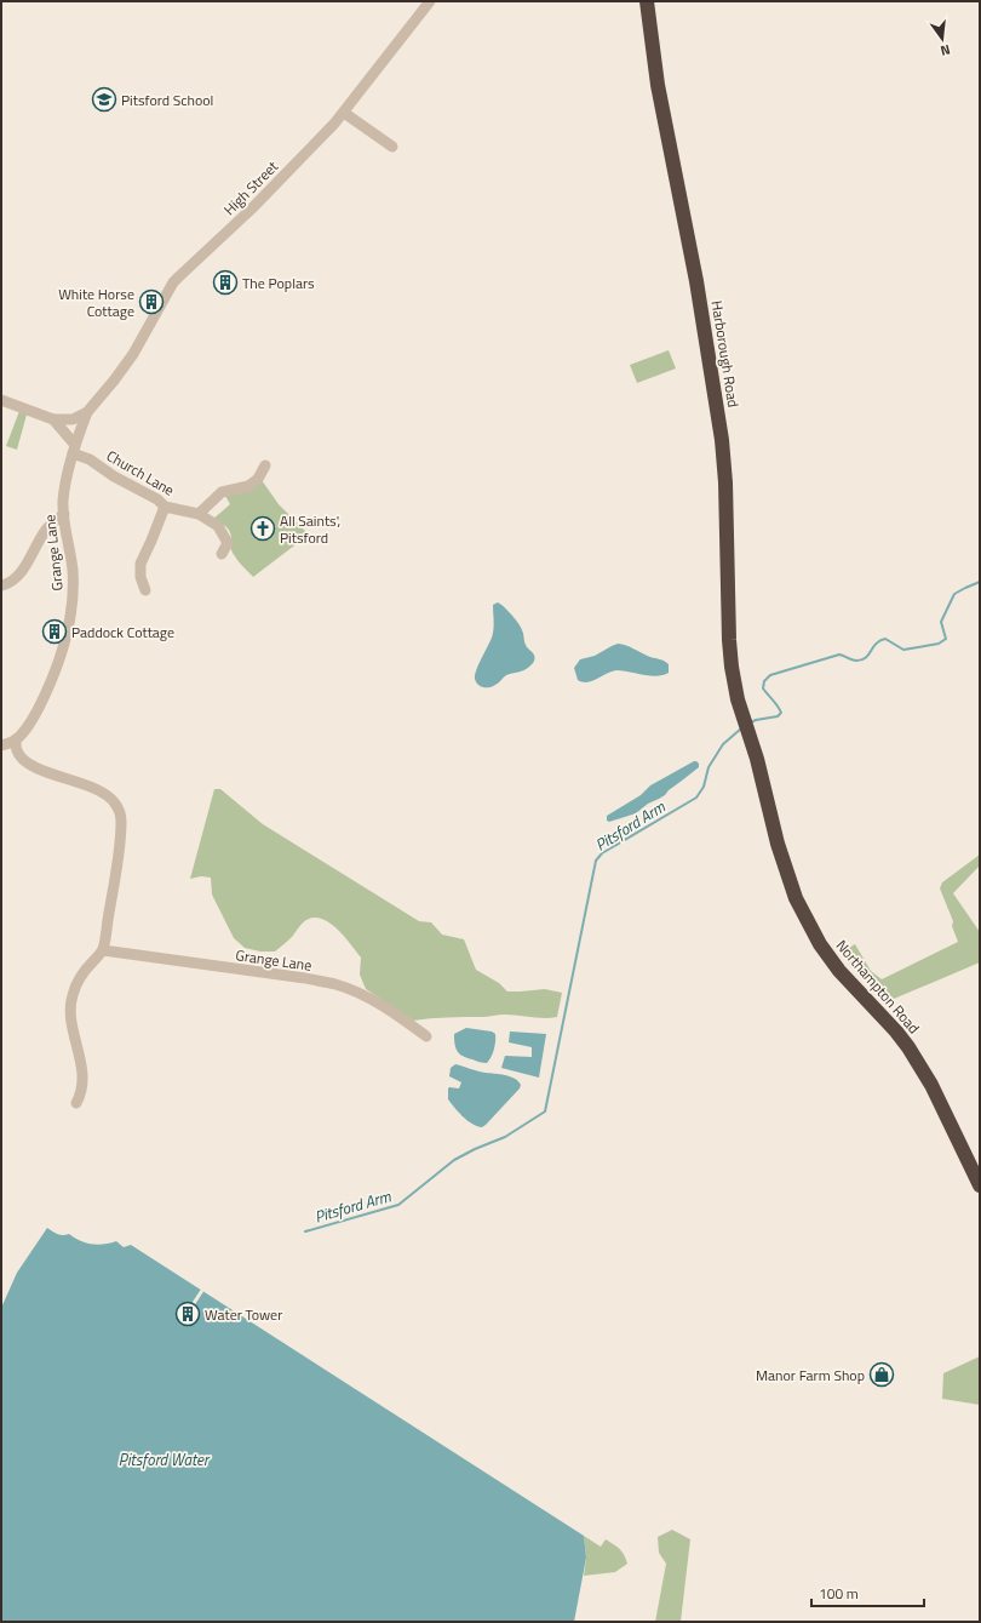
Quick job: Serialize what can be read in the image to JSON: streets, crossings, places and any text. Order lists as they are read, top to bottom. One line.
{"streets":{"highway":["Harborough Road","Northampton Road"],"street":["High Street","Church Lane","Grange Lane"]},"crossings":[["High Street","Grange Lane"],["Harborough Road","Northampton Road"],["Church Lane","Grange Lane"]],"water":["Pitsford Arm","Pitsford Water"],"places":{"school or university":["Pitsford School"],"building":["The Poplars","White Horse Cottage","Paddock Cottage","Water Tower"],"church":["All Saints', Pitsford"],"shop":["Manor Farm Shop"]},"scale_bar":"100 m","north":"bottom"}
